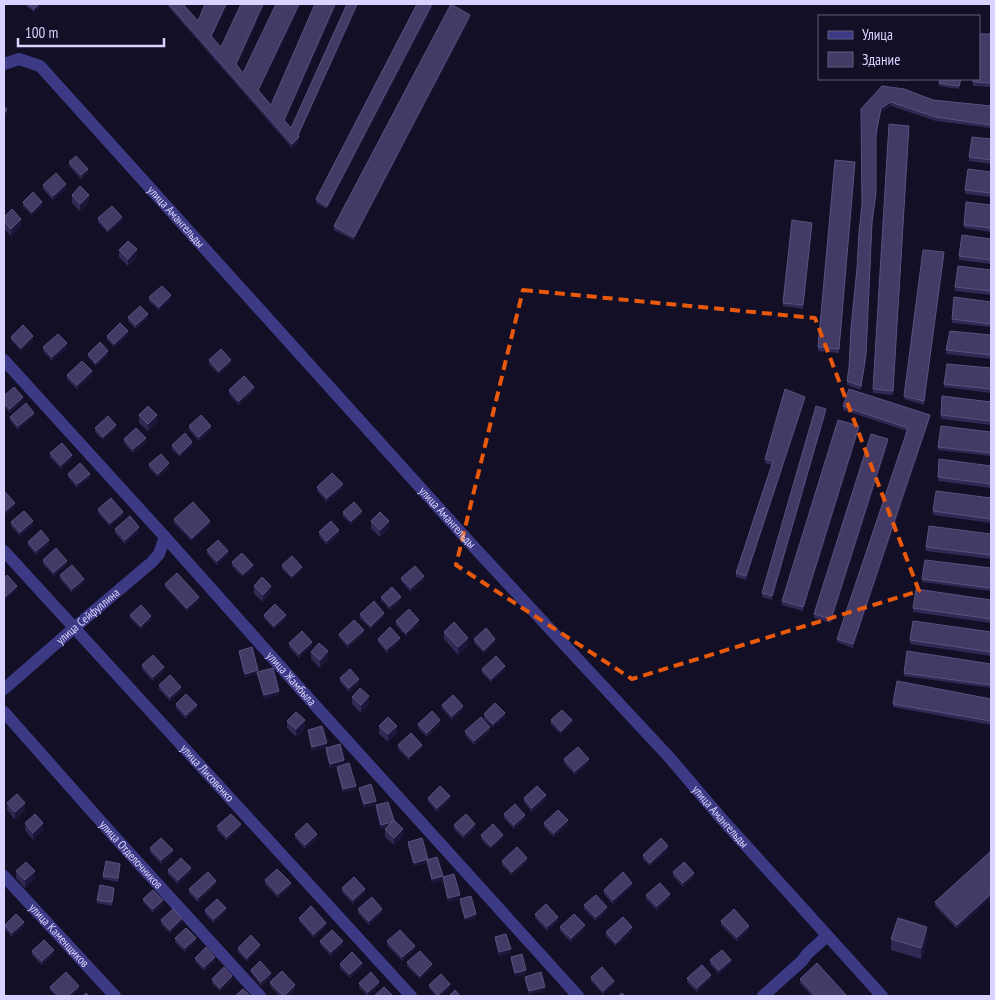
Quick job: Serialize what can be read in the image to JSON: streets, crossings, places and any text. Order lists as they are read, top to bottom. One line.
{"streets":{"street":["улица Амангельды","улица Сейфуллина","улица Жамбыла","улица Лисовенко","улица Отделочников","улица Каменщиков"]},"crossings":[["улица Сейфуллина","улица Жамбыла"],["улица Сейфуллина","улица Лисовенко"]],"legend":["Улица","Здание"],"scale_bar":"100 m"}
